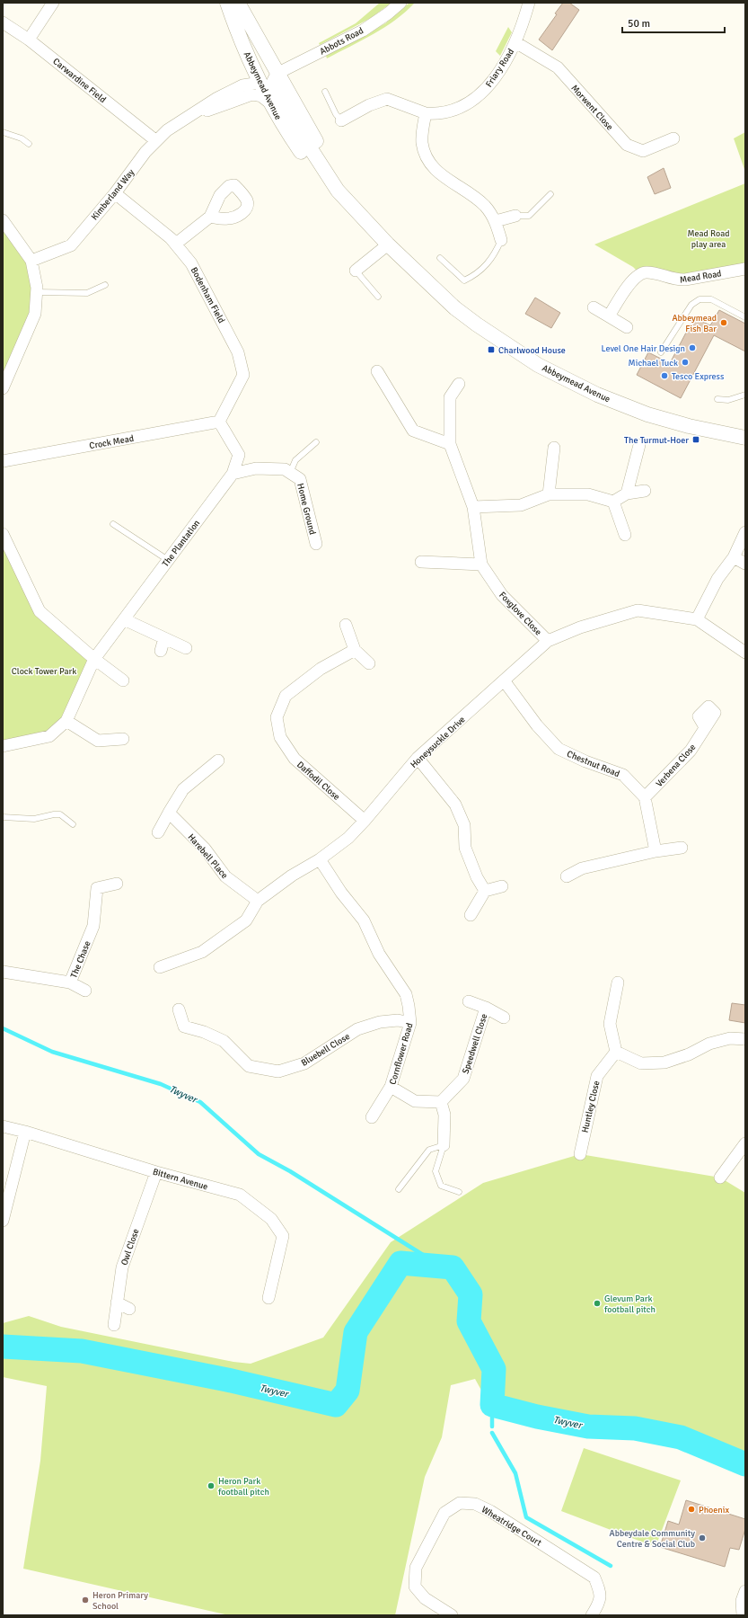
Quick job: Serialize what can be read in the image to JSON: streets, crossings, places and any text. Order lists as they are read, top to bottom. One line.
{"streets":{"street":["Abbots Road","Friary Road","Carwardine Field","Abbeymead Avenue","Morwent Close","Kimberland Way","Mead Road","Bodenham Field","Crock Mead","Home Ground","The Plantation","Foxglove Close","Honeysuckle Drive","Chestnut Road","Verbena Close","Daffodil Close","Harebell Place","The Chase","Speedwell Close","Bluebell Close","Cornflower Road","Huntley Close","Bittern Avenue","Owl Close","Wheatridge Court"]},"crossings":[["Abbots Road","Abbeymead Avenue"],["Friary Road","Morwent Close"],["Carwardine Field","Kimberland Way"],["Abbeymead Avenue","Kimberland Way"],["Kimberland Way","Bodenham Field"],["Bodenham Field","Crock Mead"],["Bodenham Field","The Plantation"],["Crock Mead","The Plantation"],["Home Ground","The Plantation"],["Foxglove Close","Honeysuckle Drive"],["Honeysuckle Drive","Chestnut Road"],["Honeysuckle Drive","Daffodil Close"],["Honeysuckle Drive","Harebell Place"],["Honeysuckle Drive","Cornflower Road"],["Chestnut Road","Verbena Close"],["Bluebell Close","Cornflower Road"],["Bittern Avenue","Owl Close"]],"water":["Twyver"],"parks":["Mead Road play area","Clock Tower Park"],"places":{"other":["Abbeymead Fish Bar","Level One Hair Design","Michael Tuck","Tesco Express","Glevum Park football pitch","Heron Park football pitch","Phoenix","Abbeydale Community Centre & Social Club","Heron Primary School"],"transit":["Charlwood House","The Turmut-Hoer"]},"scale_bar":"50 m"}
